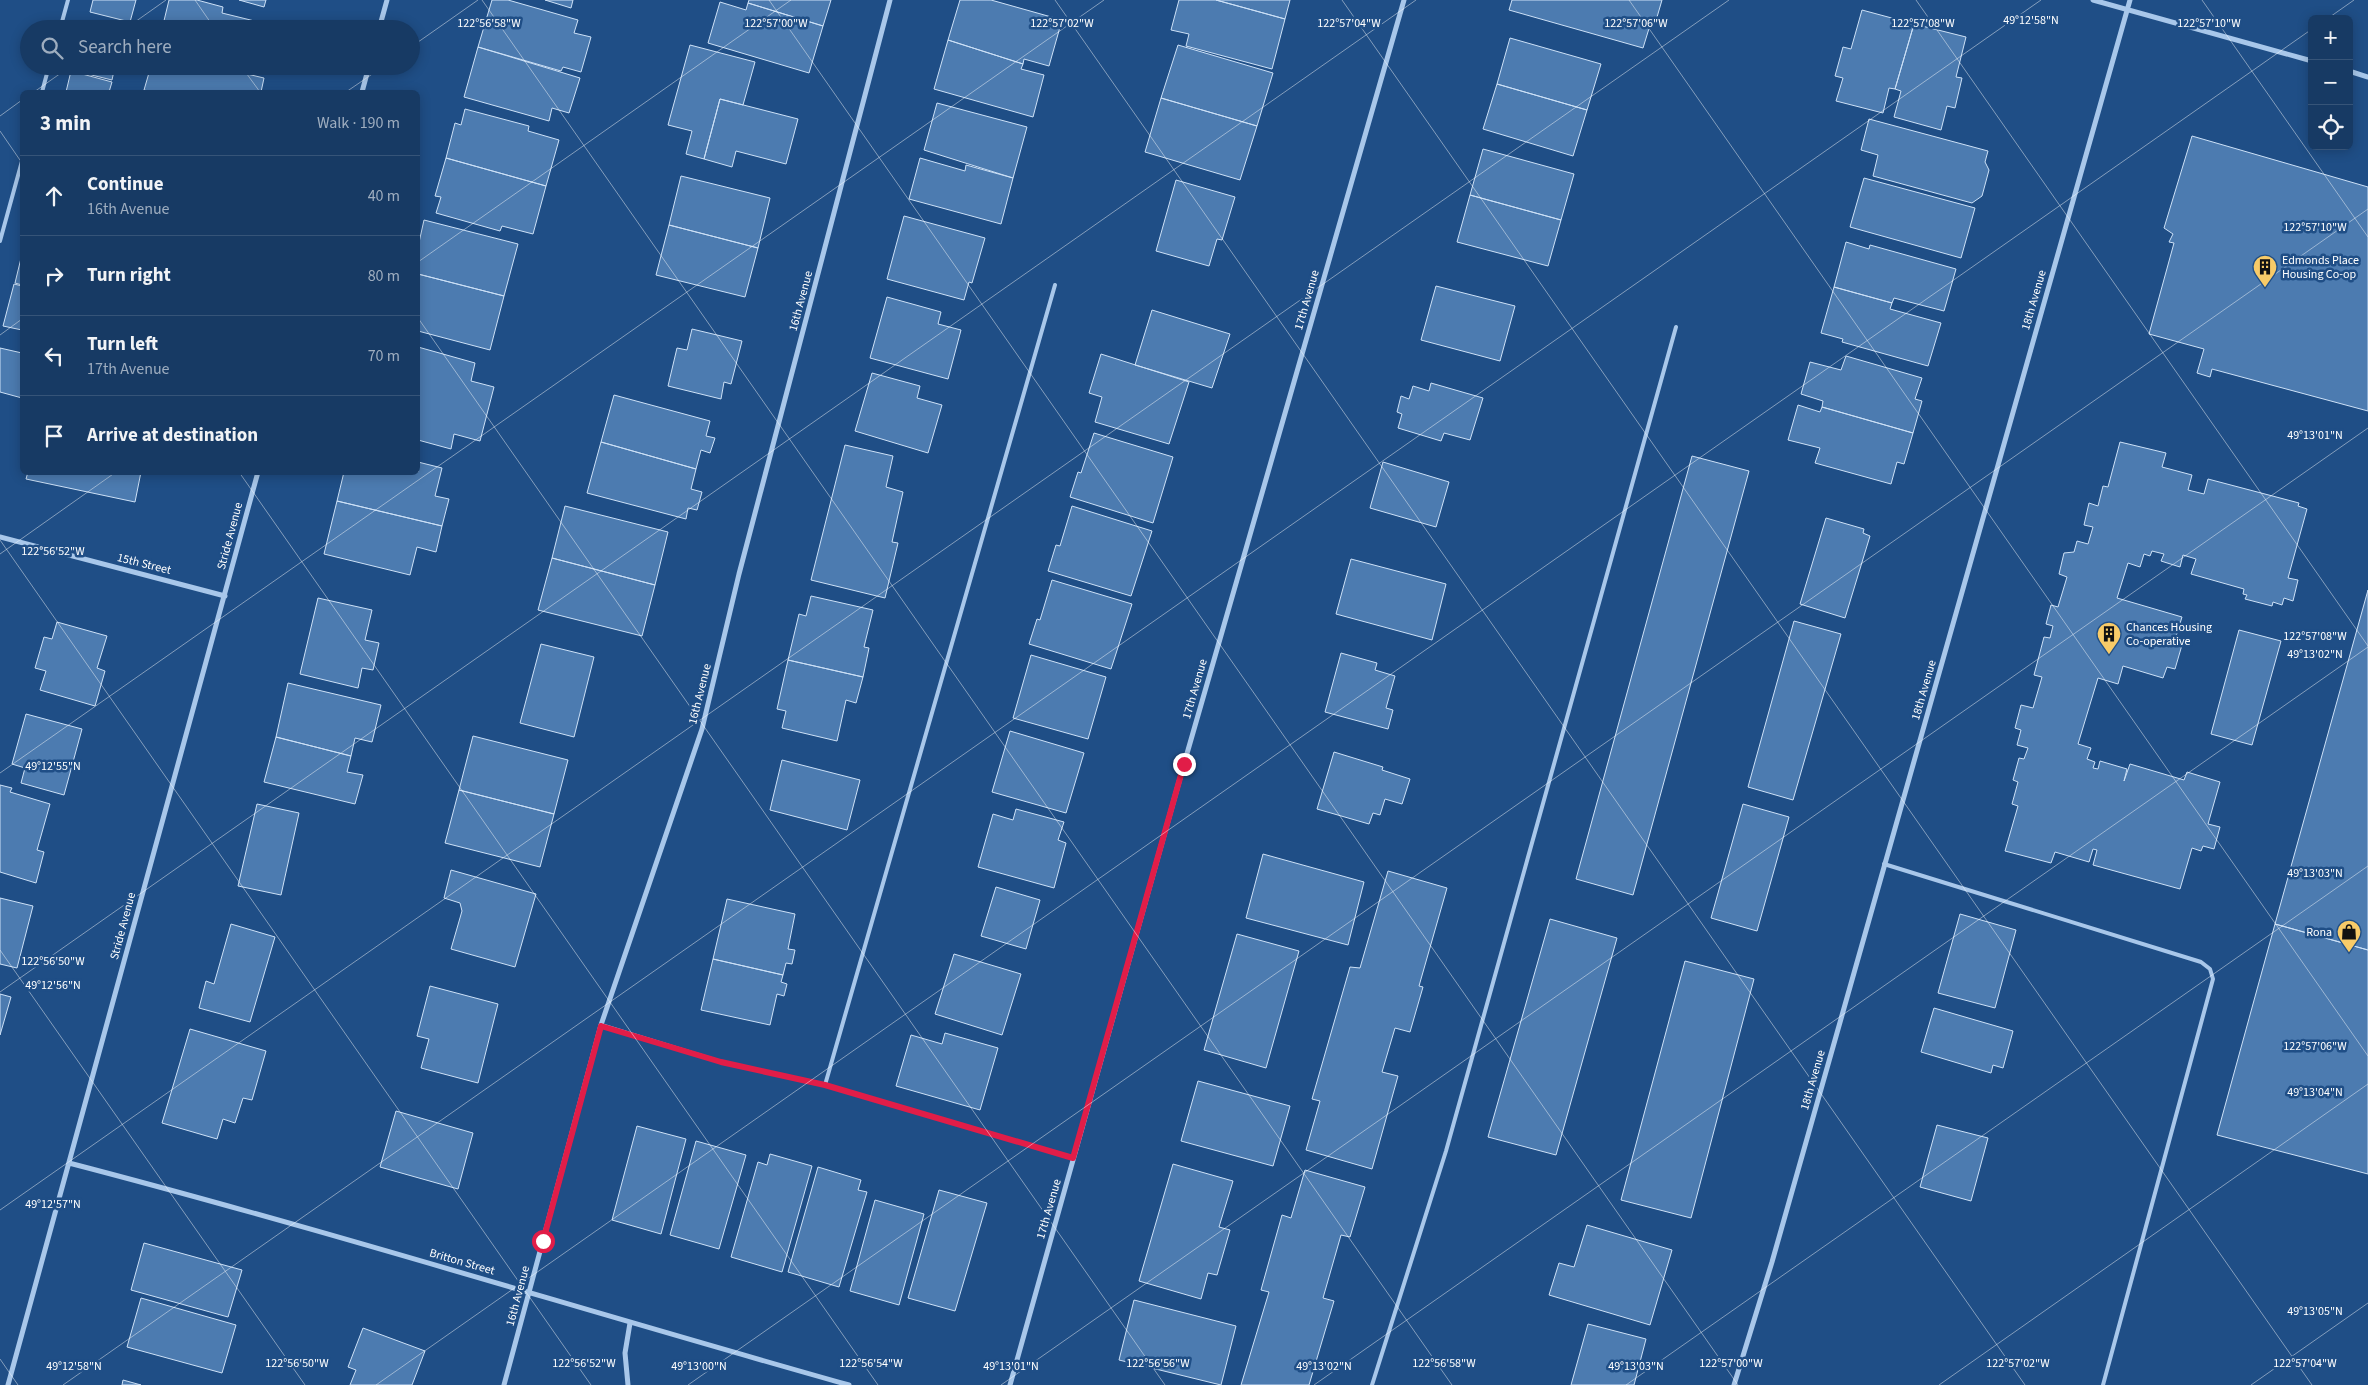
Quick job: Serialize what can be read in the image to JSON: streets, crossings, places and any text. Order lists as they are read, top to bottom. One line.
{"streets":{"street":["17th Avenue","18th Avenue","16th Avenue","Stride Avenue","15th Street","Britton Street"]},"crossings":[["16th Avenue","Britton Street"],["Stride Avenue","15th Street"],["Stride Avenue","Britton Street"]],"places":{"building":["Edmonds Place Housing Co-op","Chances Housing Co-operative"],"shop":["Rona"]},"page":{"map_buttons":["+","−"],"search":"Search here","heading":["3 min","Walk · 190 m"],"list":[["Continue","16th Avenue","40 m"],["Turn right","80 m"],["Turn left","17th Avenue","70 m"],"Arrive at destination"]},"coordinates":["49°12'58\"N","122°56'58\"W","122°57'00\"W","122°57'02\"W","122°57'04\"W","122°57'06\"W","122°57'08\"W","122°57'10\"W","49°13'01\"N","122°56'52\"W","49°13'02\"N","49°12'55\"N","49°13'03\"N","122°56'50\"W","49°12'56\"N","49°13'04\"N","49°12'57\"N","49°13'05\"N","122°56'54\"W","122°56'56\"W","49°13'00\"N"]}
